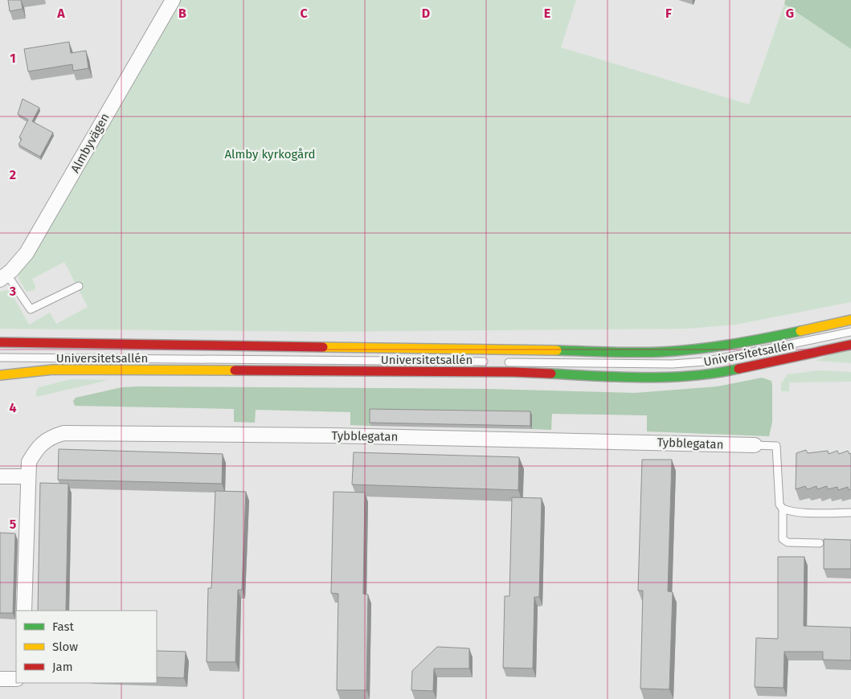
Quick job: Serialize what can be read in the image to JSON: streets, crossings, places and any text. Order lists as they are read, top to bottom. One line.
{"streets":{"main road":["Universitetsallén"],"street":["Almbyvägen","Tybblegatan"]},"parks":["Almby kyrkogård"],"legend":["Fast","Slow","Jam"],"grid":{"columns":["A","B","C","D","E","F","G"],"rows":["1","2","3","4","5"]}}
